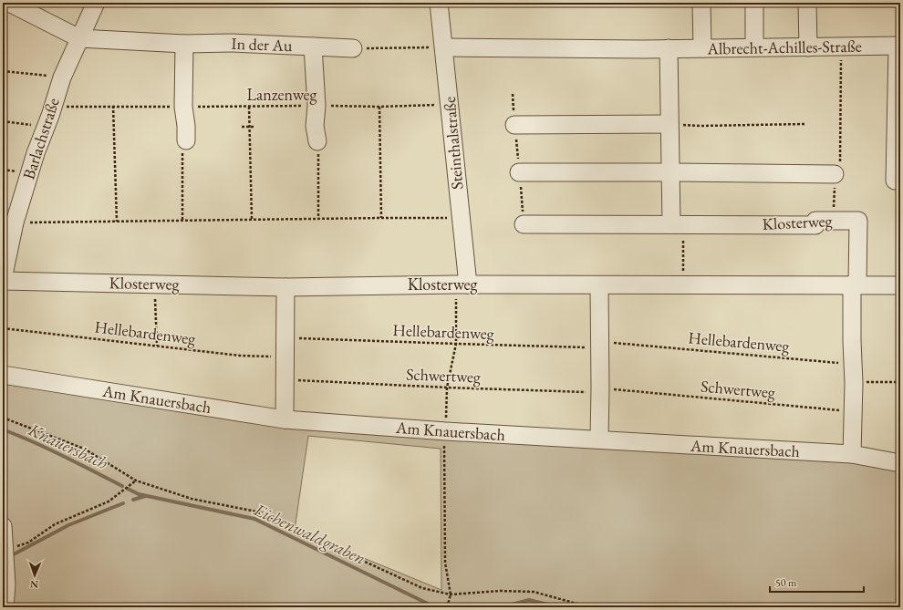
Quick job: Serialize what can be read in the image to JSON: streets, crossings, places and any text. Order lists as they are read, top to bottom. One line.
{"streets":{"street":["In der Au","Albrecht-Achilles-Straße","Barlachstraße","Steinthalstraße","Klosterweg","Am Knauersbach"],"path":["Lanzenweg","Hellebardenweg","Schwertweg"]},"crossings":[["In der Au","Barlachstraße"],["Albrecht-Achilles-Straße","Steinthalstraße"],["Lanzenweg","Barlachstraße"],["Lanzenweg","Steinthalstraße"],["Barlachstraße","Klosterweg"],["Steinthalstraße","Klosterweg"],["Klosterweg","Hellebardenweg"],["Klosterweg","Schwertweg"],["Klosterweg","Am Knauersbach"]],"water":["Knauersbach","Eichenwaldgraben"],"scale_bar":"50 m","north":"bottom"}
